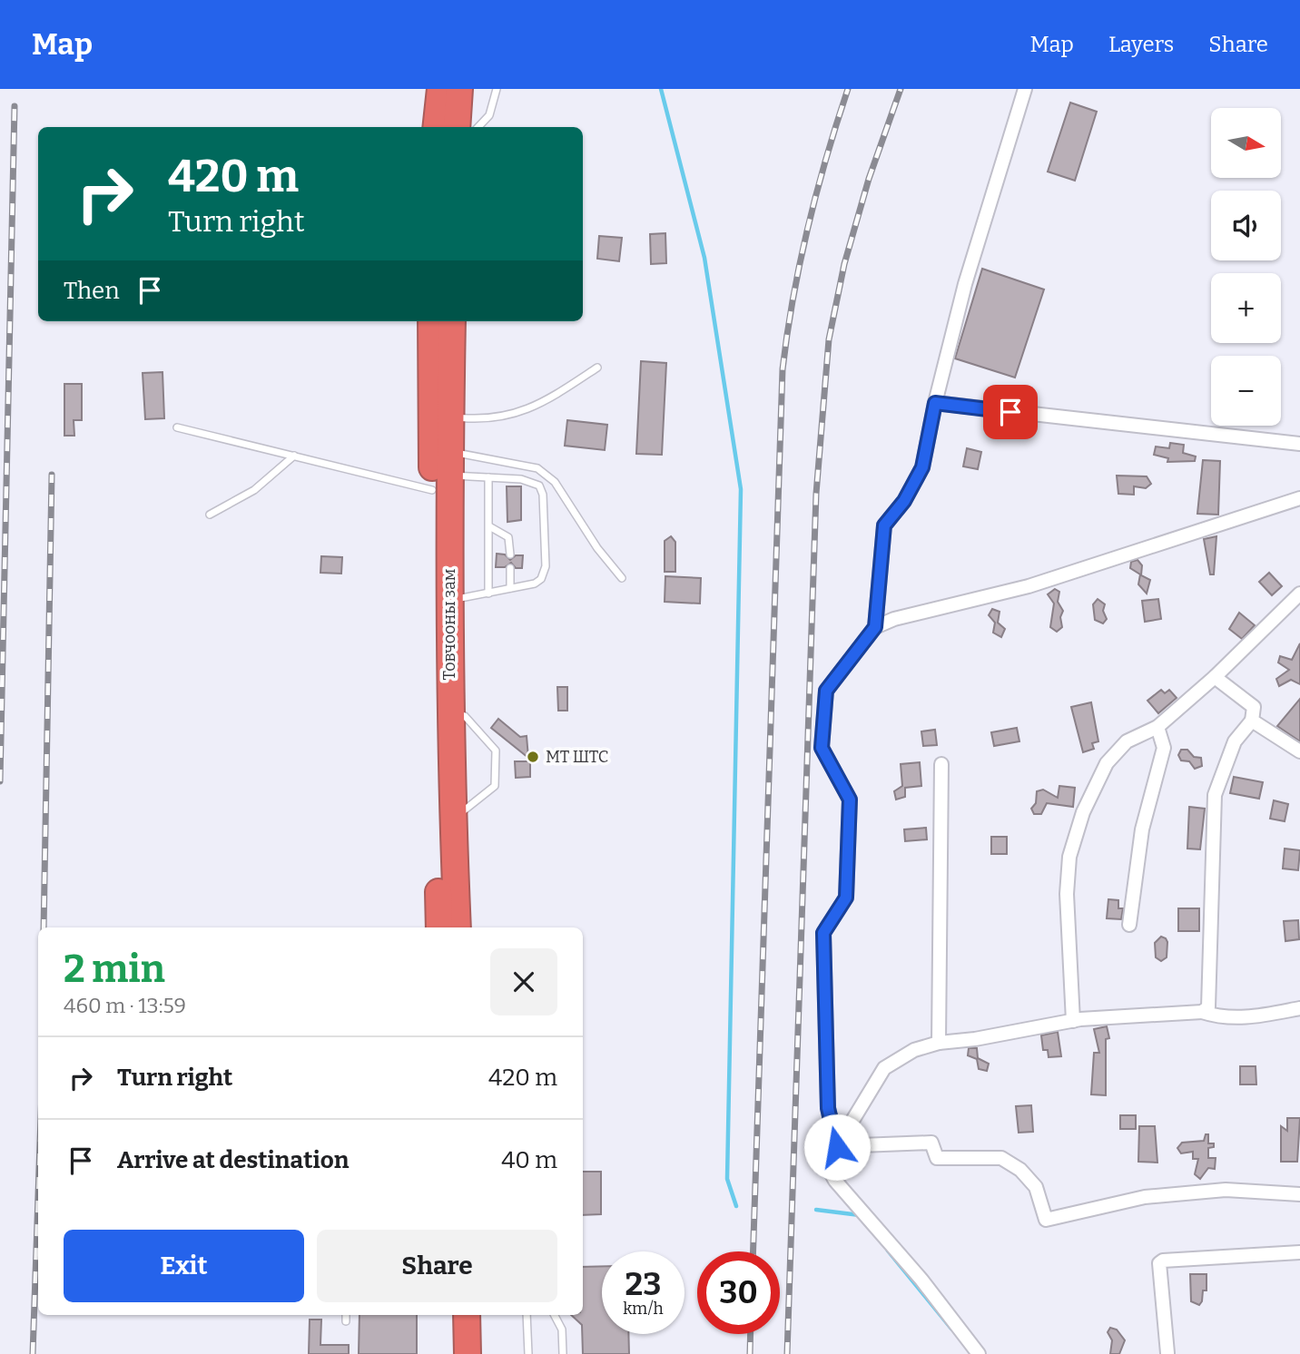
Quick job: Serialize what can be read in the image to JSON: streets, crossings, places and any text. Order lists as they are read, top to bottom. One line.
{"streets":{"highway":["Товчооны зам"]},"places":["MT ШТС"],"north":"right","page":{"header":"Map","nav":["Map","Layers","Share"],"map_buttons":["+","−"],"turn":["420 m","Turn right"],"then":"Then","heading":["2 min","460 m · 13:59"],"list":[{"name":"Turn right","value":"420 m"},{"name":"Arrive at destination","value":"40 m"}],"buttons":["Exit","Share"],"speed":"23 km/h","limit":"30"}}
